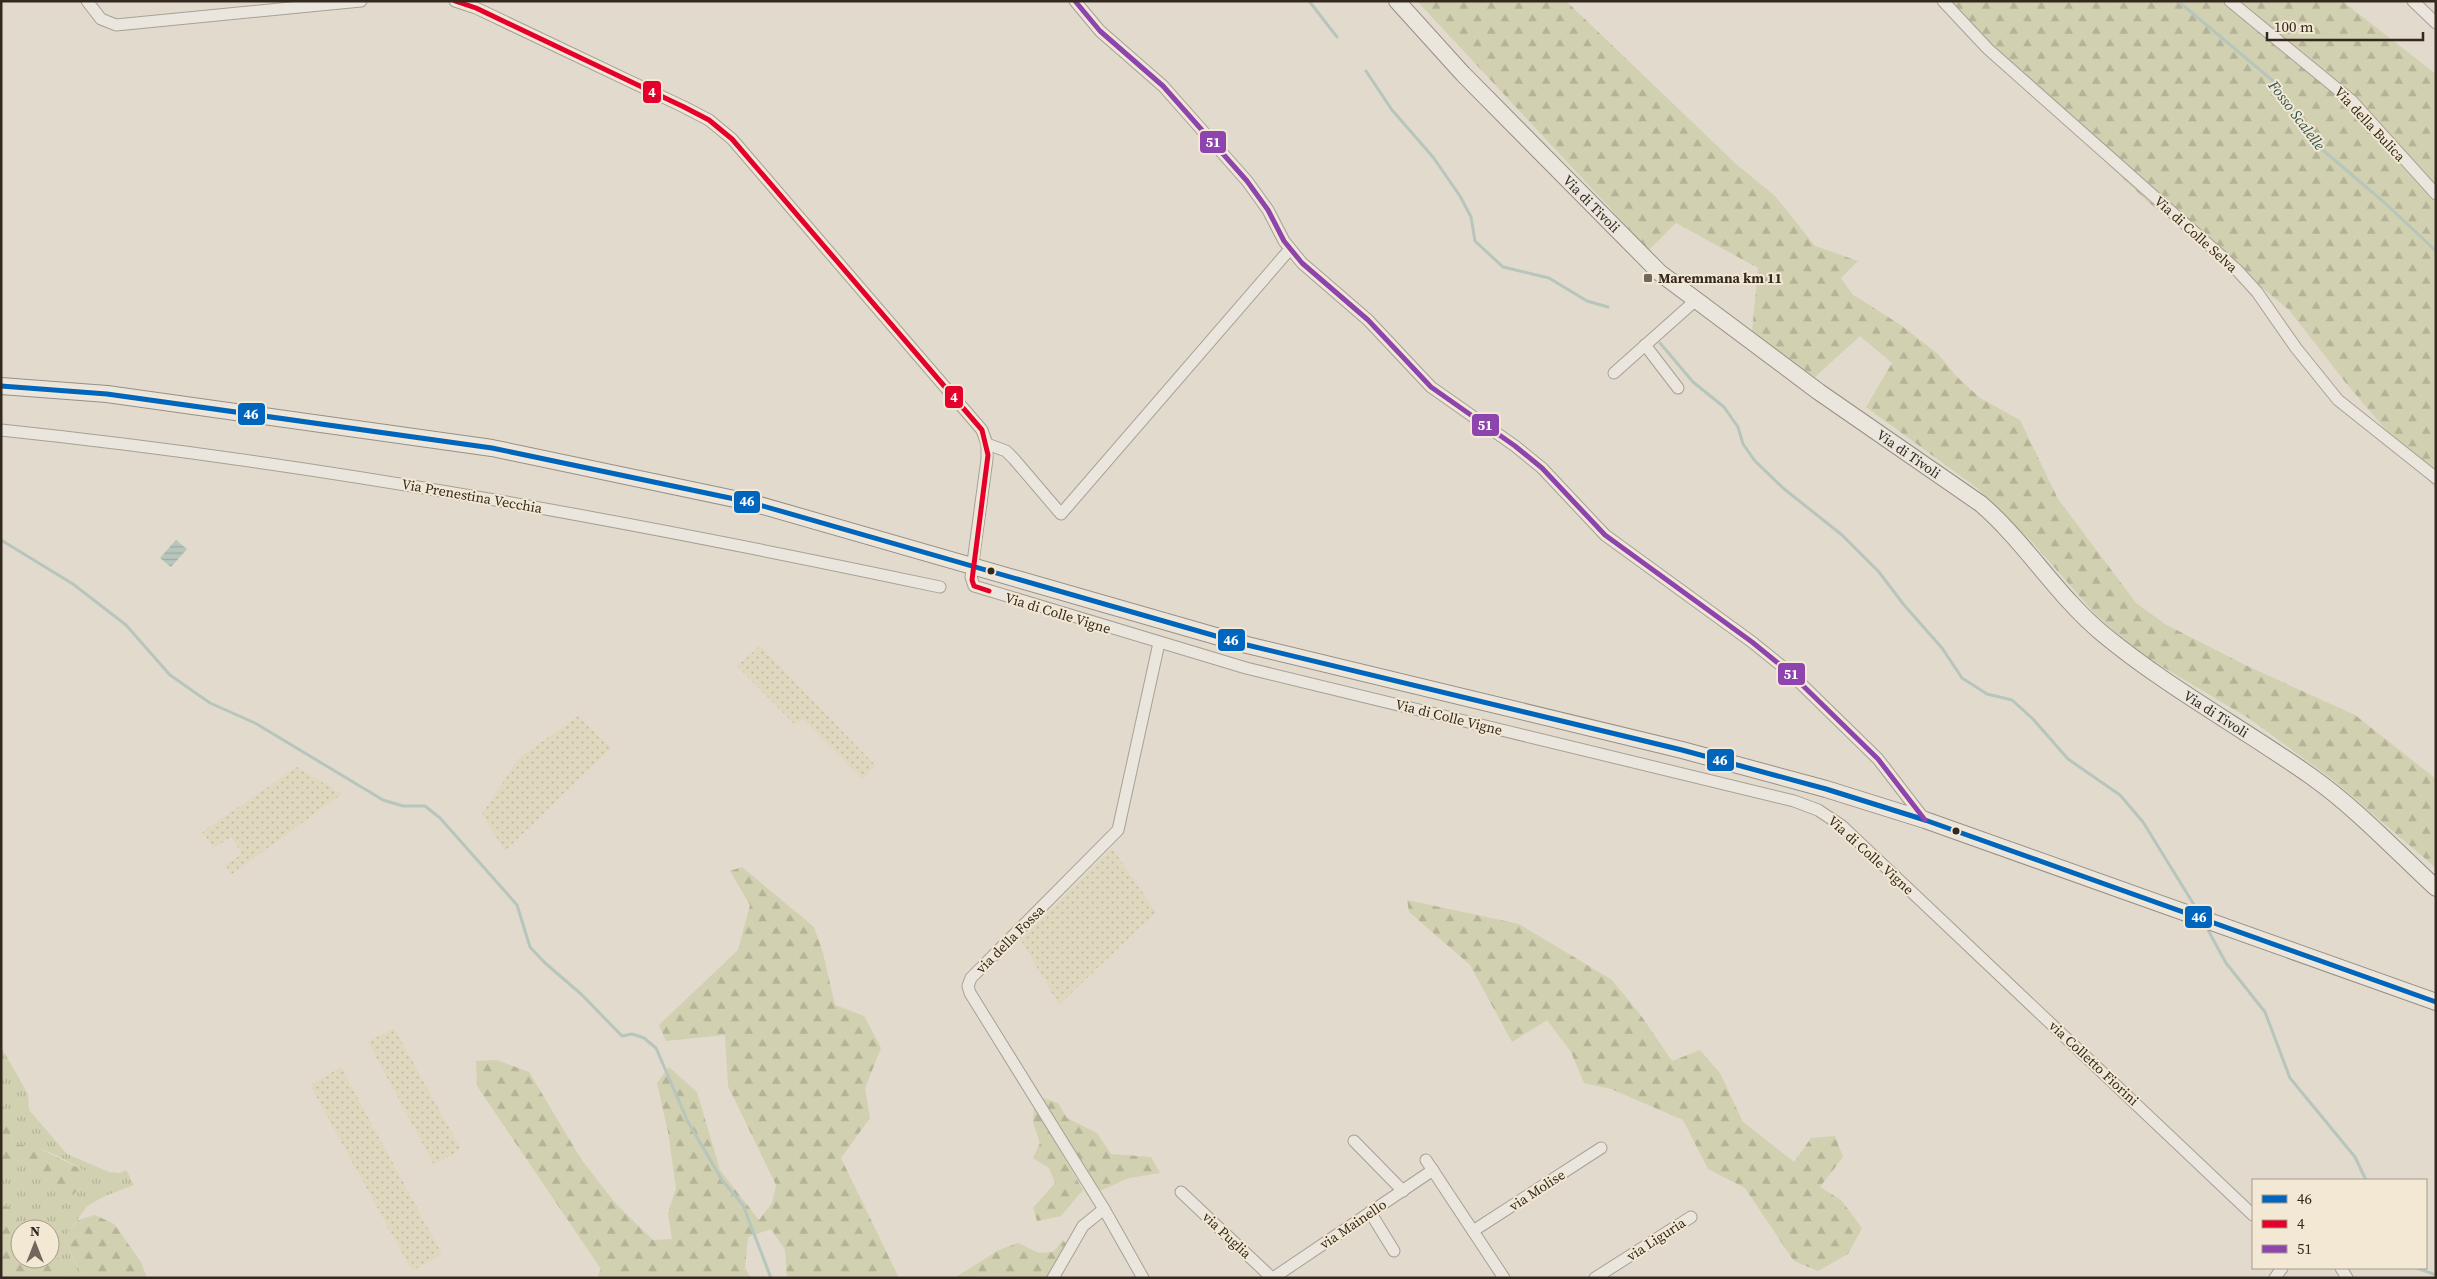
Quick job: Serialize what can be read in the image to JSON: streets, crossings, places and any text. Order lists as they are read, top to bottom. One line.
{"streets":{"main road":["Via di Tivoli"],"street":["Via della Bulica","Via di Colle Selva","Via Prenestina Vecchia","Via di Colle Vigne","via della Fossa","via Colletto Fiorini","via Molise","via Mainello","via Puglia","via Liguria"]},"crossings":[["Via di Colle Vigne","via della Fossa"],["Via di Colle Vigne","via Colletto Fiorini"],["via Mainello","via Puglia"]],"water":["Fosso Scalelle"],"places":{"transit":["Maremmana km 11"]},"lines":["transit line 4","transit line 51","transit line 46"],"legend":["46","4","51"],"scale_bar":"100 m","north":"top"}
